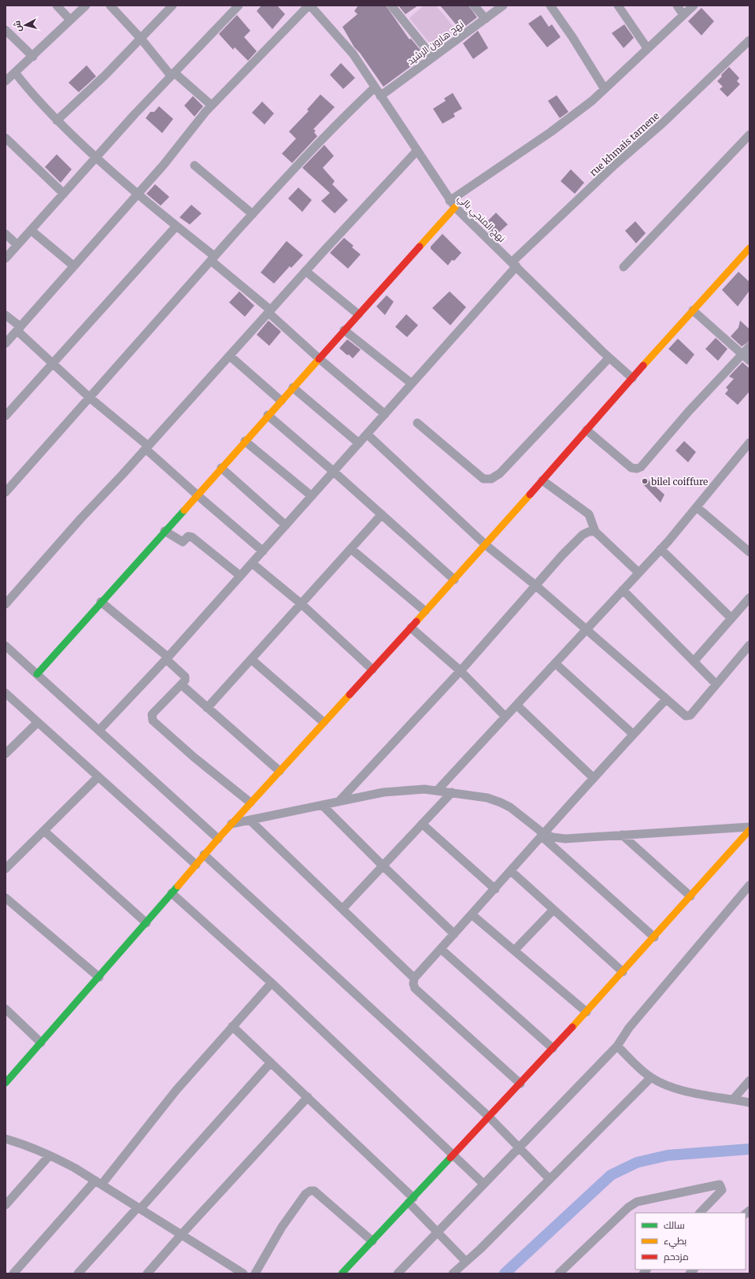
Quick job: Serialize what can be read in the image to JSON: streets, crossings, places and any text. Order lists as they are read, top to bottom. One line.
{"streets":{"street":["نهج هارون الرشيد","rue khmais tarnene","نهج المنجي بالي"]},"crossings":[["نهج هارون الرشيد","نهج المنجي بالي"],["rue khmais tarnene","نهج المنجي بالي"]],"places":["bilel coiffure"],"legend":["سالك","بطيء","مزدحم"],"north":"left"}
